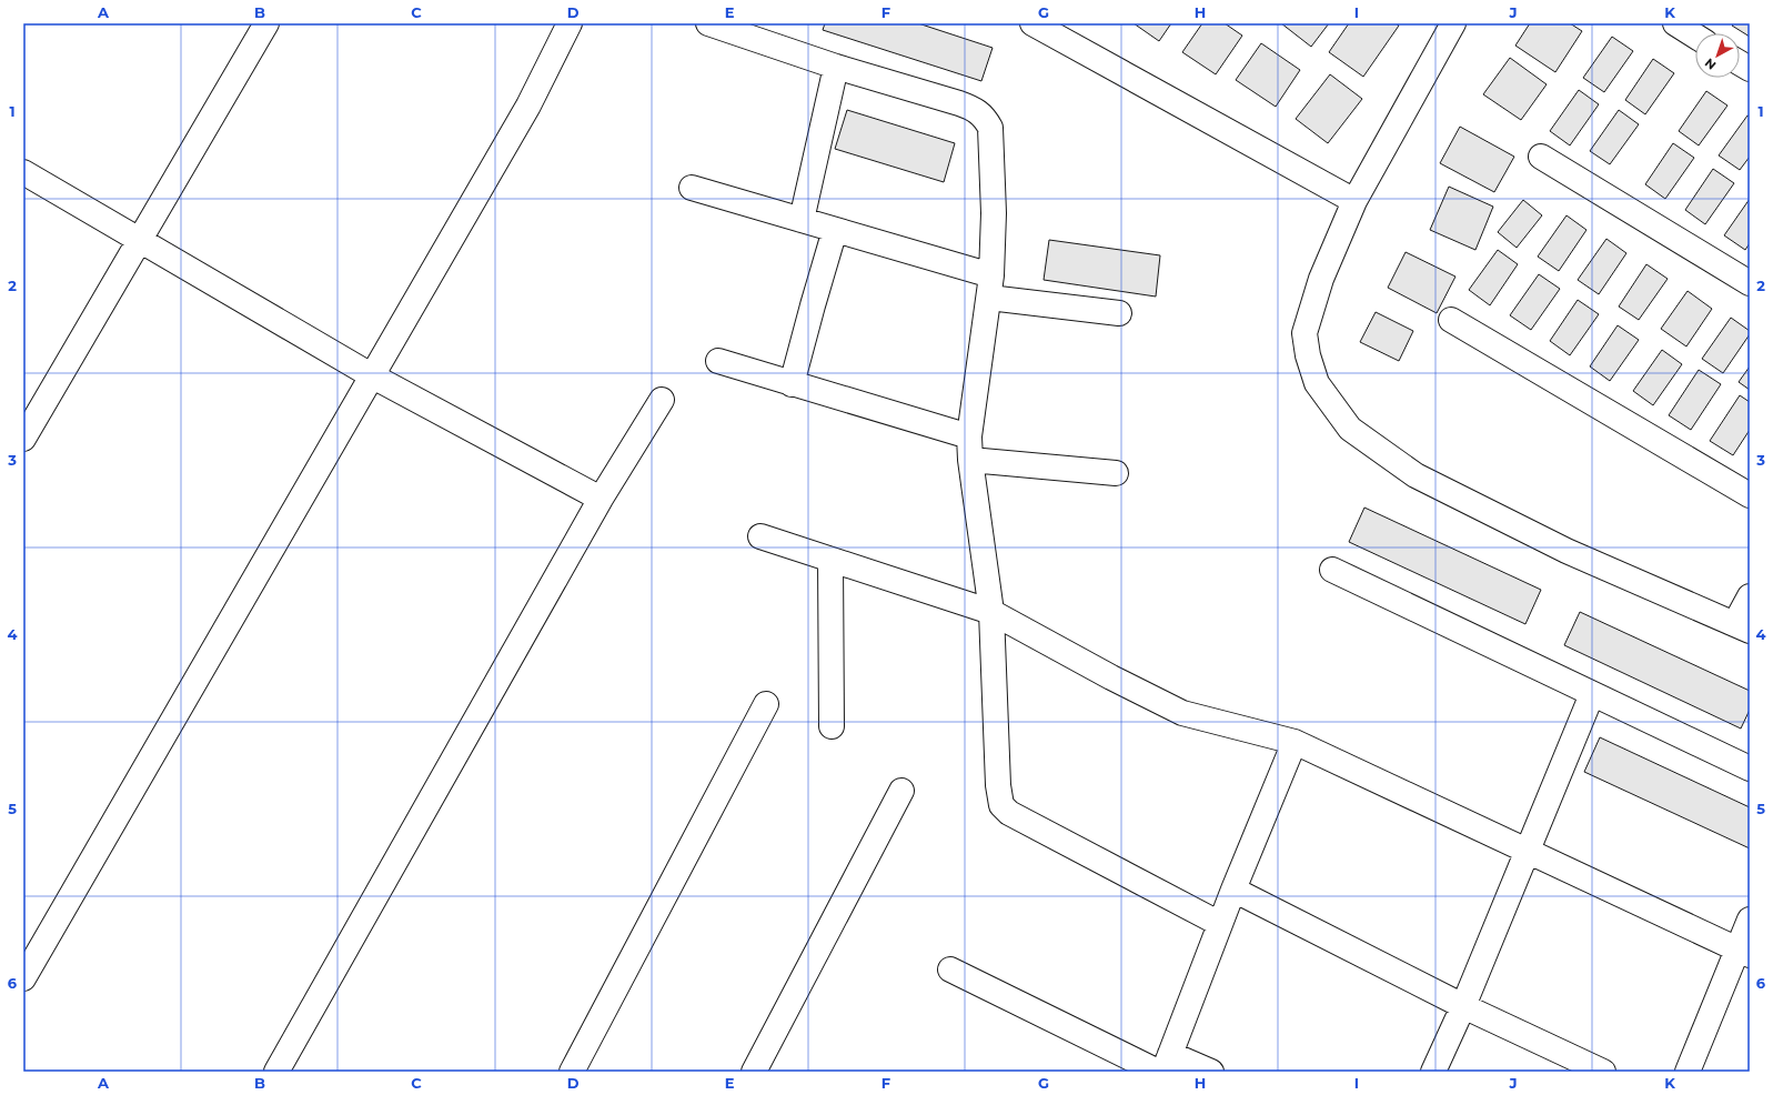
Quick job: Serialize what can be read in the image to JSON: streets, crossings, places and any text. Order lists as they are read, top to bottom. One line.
{"north":"bottom left","grid":{"columns":["A","B","C","D","E","F","G","H","I","J","K"],"rows":["1","2","3","4","5","6"]}}
